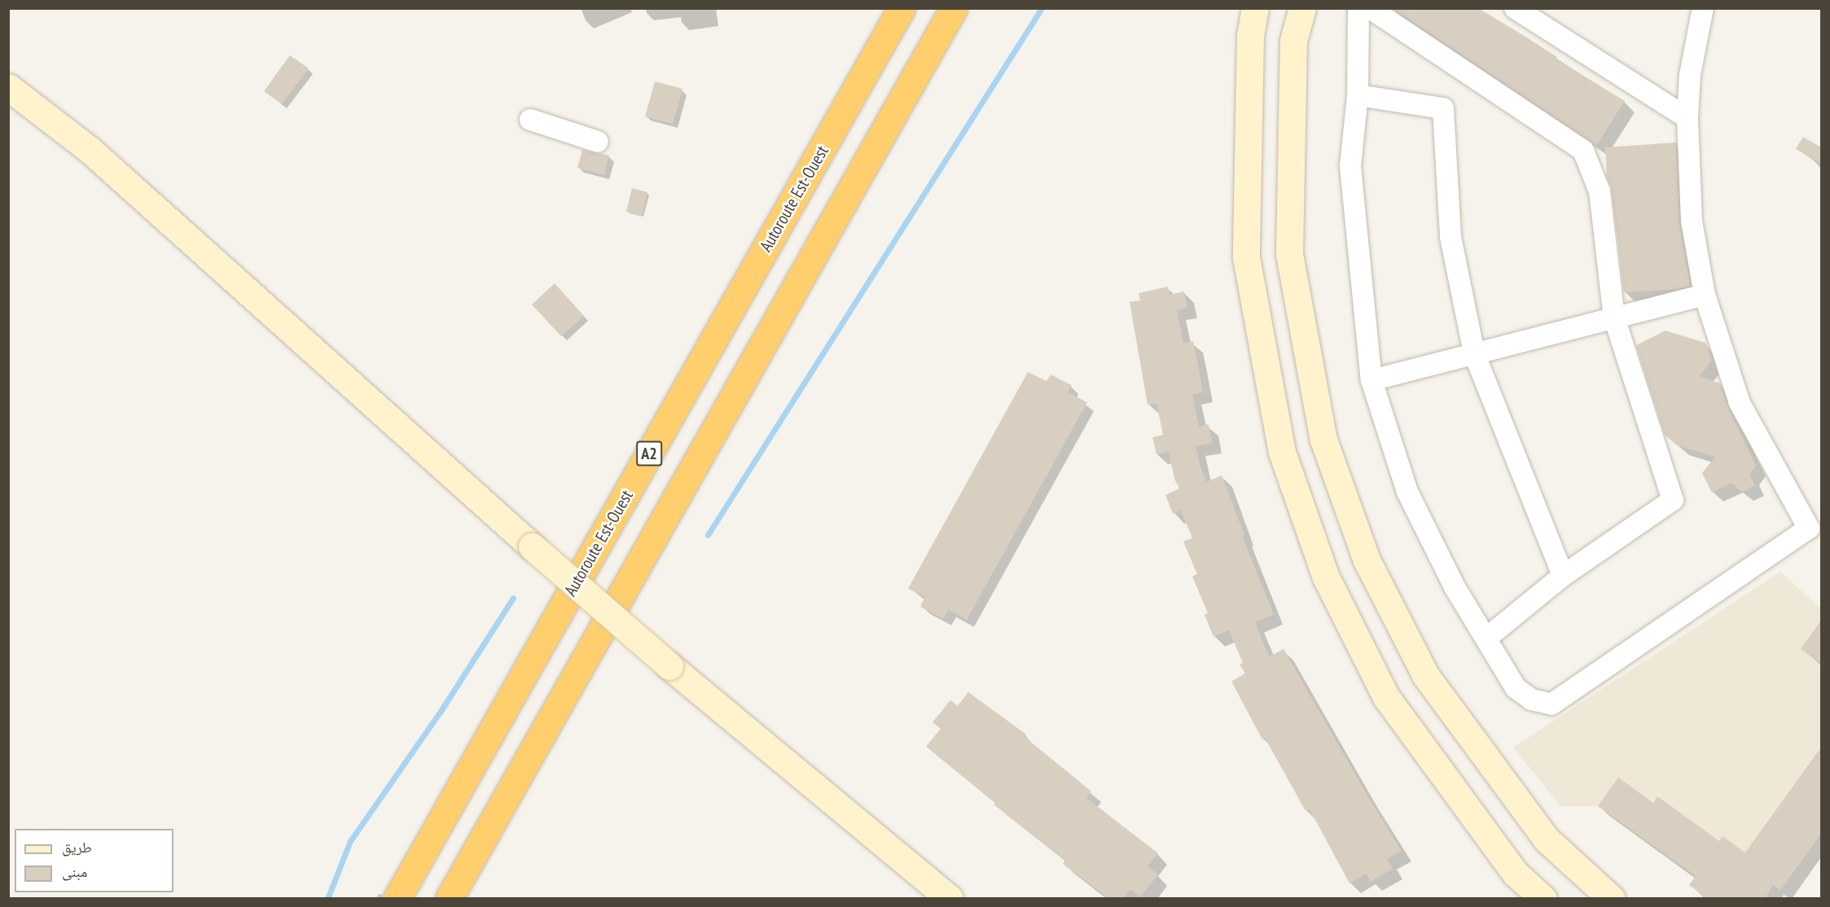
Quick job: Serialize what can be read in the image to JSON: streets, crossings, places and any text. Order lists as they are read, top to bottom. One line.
{"streets":{"highway":["Autoroute Est-Ouest","A2"]},"legend":["طريق","مبنى"]}
